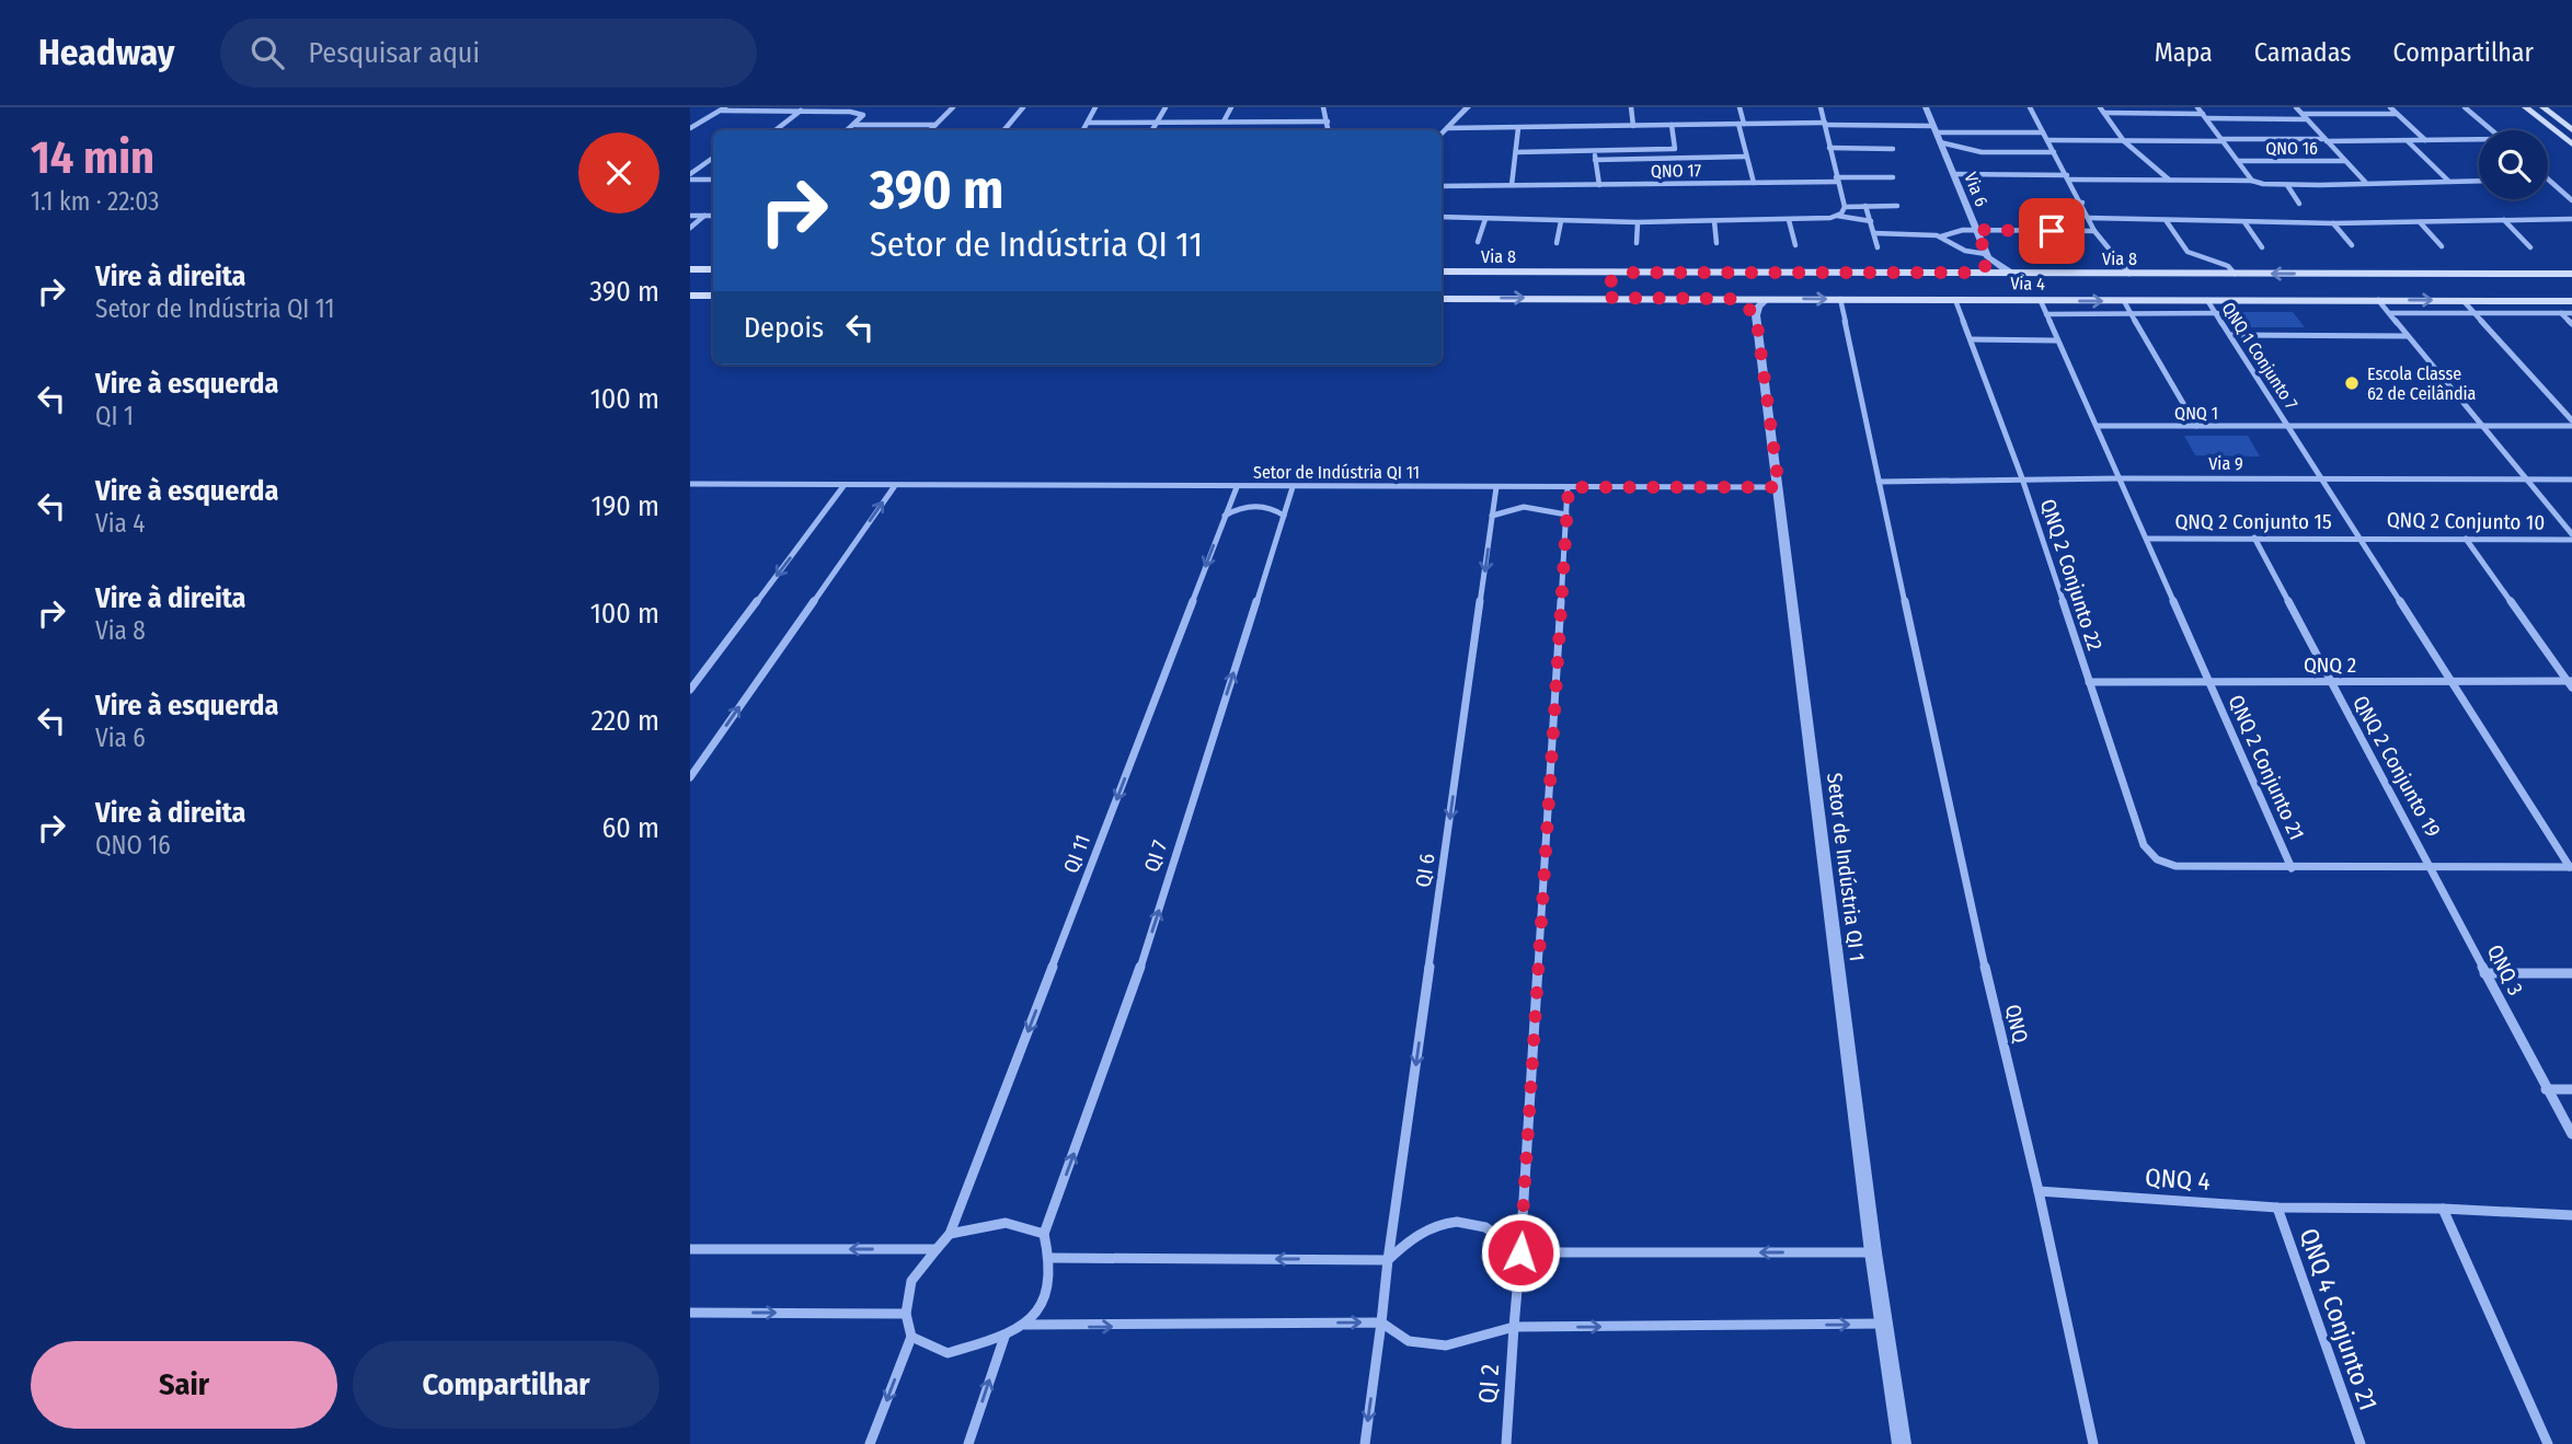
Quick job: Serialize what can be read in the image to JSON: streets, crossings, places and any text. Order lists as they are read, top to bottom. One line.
{"streets":{"main road":["Via 8","Via 4"],"street":["QNO 16","QNO 17","Via 6","QNQ 1 Conjunto 7","QNQ 1","Via 9","Setor de Indústria QI 11","QNQ 2 Conjunto 15","QNQ 2 Conjunto 10","QNQ 2 Conjunto 22","QNQ 2","QNQ 2 Conjunto 19","QNQ 2 Conjunto 21","QI 11","QI 7","Setor de Indústria QI 1","QI 6","QNQ 3","QNQ","QNQ 4","QNQ 4 Conjunto 21","QI 2"]},"crossings":[["QNO 16","Via 6"],["Via 4","QNQ 1 Conjunto 7"],["QNQ 1 Conjunto 7","QNQ 1"],["Via 9","QNQ 2 Conjunto 22"],["Via 9","QNQ"],["Setor de Indústria QI 11","QI 11"],["Setor de Indústria QI 11","QI 7"],["Setor de Indústria QI 11","Setor de Indústria QI 1"],["Setor de Indústria QI 11","QI 6"],["QNQ 2 Conjunto 15","QNQ 2 Conjunto 10"],["QNQ 2 Conjunto 15","QNQ 2 Conjunto 19"],["QNQ 2 Conjunto 15","QNQ 2 Conjunto 21"],["QNQ 2 Conjunto 22","QNQ 2"],["QNQ 2 Conjunto 22","QNQ 2 Conjunto 21"],["QNQ 2","QNQ 2 Conjunto 19"],["QNQ 2","QNQ 2 Conjunto 21"],["QNQ 2 Conjunto 19","QNQ 3"],["QI 11","QI 7"],["QI 6","QI 2"],["QNQ","QNQ 4"],["QNQ 4","QNQ 4 Conjunto 21"]],"one_way":["QI 11","QI 7","QI 6"],"places":["Escola Classe 62 de Ceilândia"],"page":{"header":"Headway","search":"Pesquisar aqui","nav":["Mapa","Camadas","Compartilhar"],"heading":["14 min","1.1 km · 22:03"],"turn":["390 m","Setor de Indústria QI 11"],"list":[{"name":"Vire à direita","note":"Setor de Indústria QI 11","value":"390 m"},{"name":"Vire à esquerda","note":"QI 1","value":"100 m"},{"name":"Vire à esquerda","note":"Via 4","value":"190 m"},{"name":"Vire à direita","note":"Via 8","value":"100 m"},{"name":"Vire à esquerda","note":"Via 6","value":"220 m"},{"name":"Vire à direita","note":"QNO 16","value":"60 m"}],"then":"Depois","buttons":["Sair","Compartilhar"]}}
